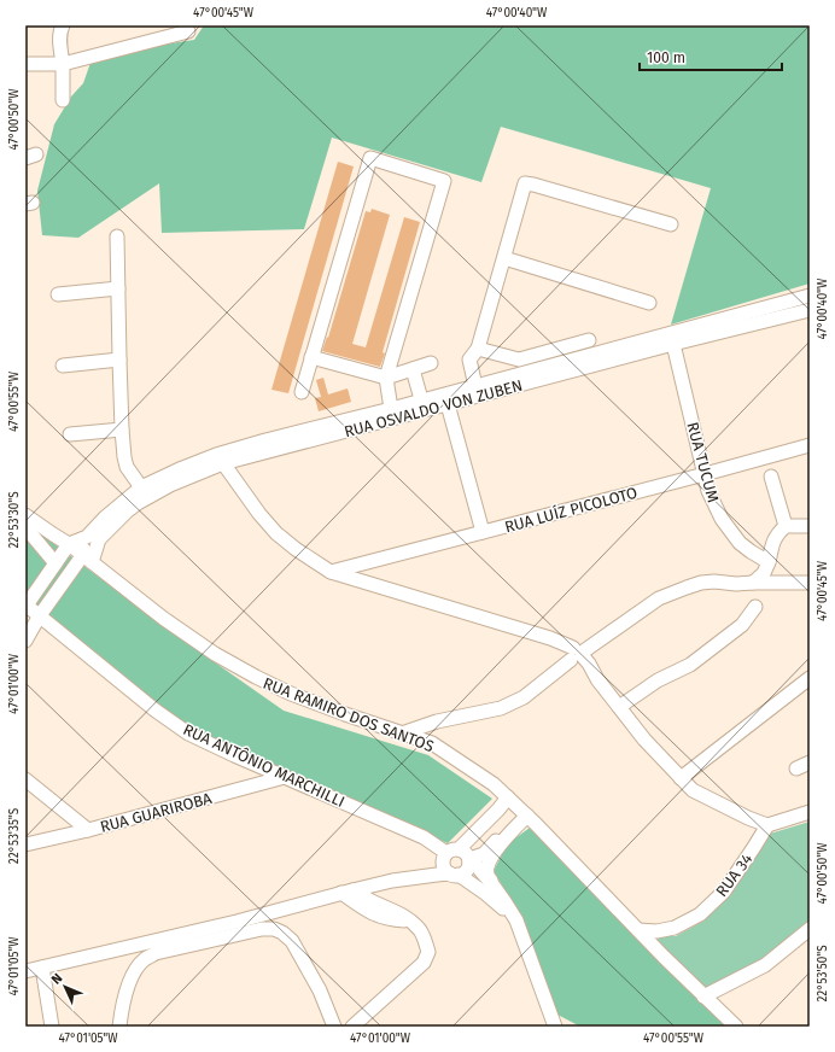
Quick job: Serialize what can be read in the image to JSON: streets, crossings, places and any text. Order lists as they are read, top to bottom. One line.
{"streets":{"street":["RUA OSVALDO VON ZUBEN","RUA TUCUM","RUA LUÍZ PICOLOTO","RUA RAMIRO DOS SANTOS","RUA ANTÔNIO MARCHILLI","RUA GUARIROBA","RUA 34"]},"crossings":[["RUA OSVALDO VON ZUBEN","RUA TUCUM"],["RUA OSVALDO VON ZUBEN","RUA RAMIRO DOS SANTOS"],["RUA OSVALDO VON ZUBEN","RUA ANTÔNIO MARCHILLI"],["RUA TUCUM","RUA LUÍZ PICOLOTO"],["RUA RAMIRO DOS SANTOS","RUA 34"],["RUA ANTÔNIO MARCHILLI","RUA GUARIROBA"]],"scale_bar":"100 m","north":"top left","coordinates":["47°00'45\"W","47°00'40\"W","47°00'50\"W","47°00'55\"W","22°53'30\"S","47°01'00\"W","22°53'35\"S","47°01'05\"W","22°53'50\"S"]}
